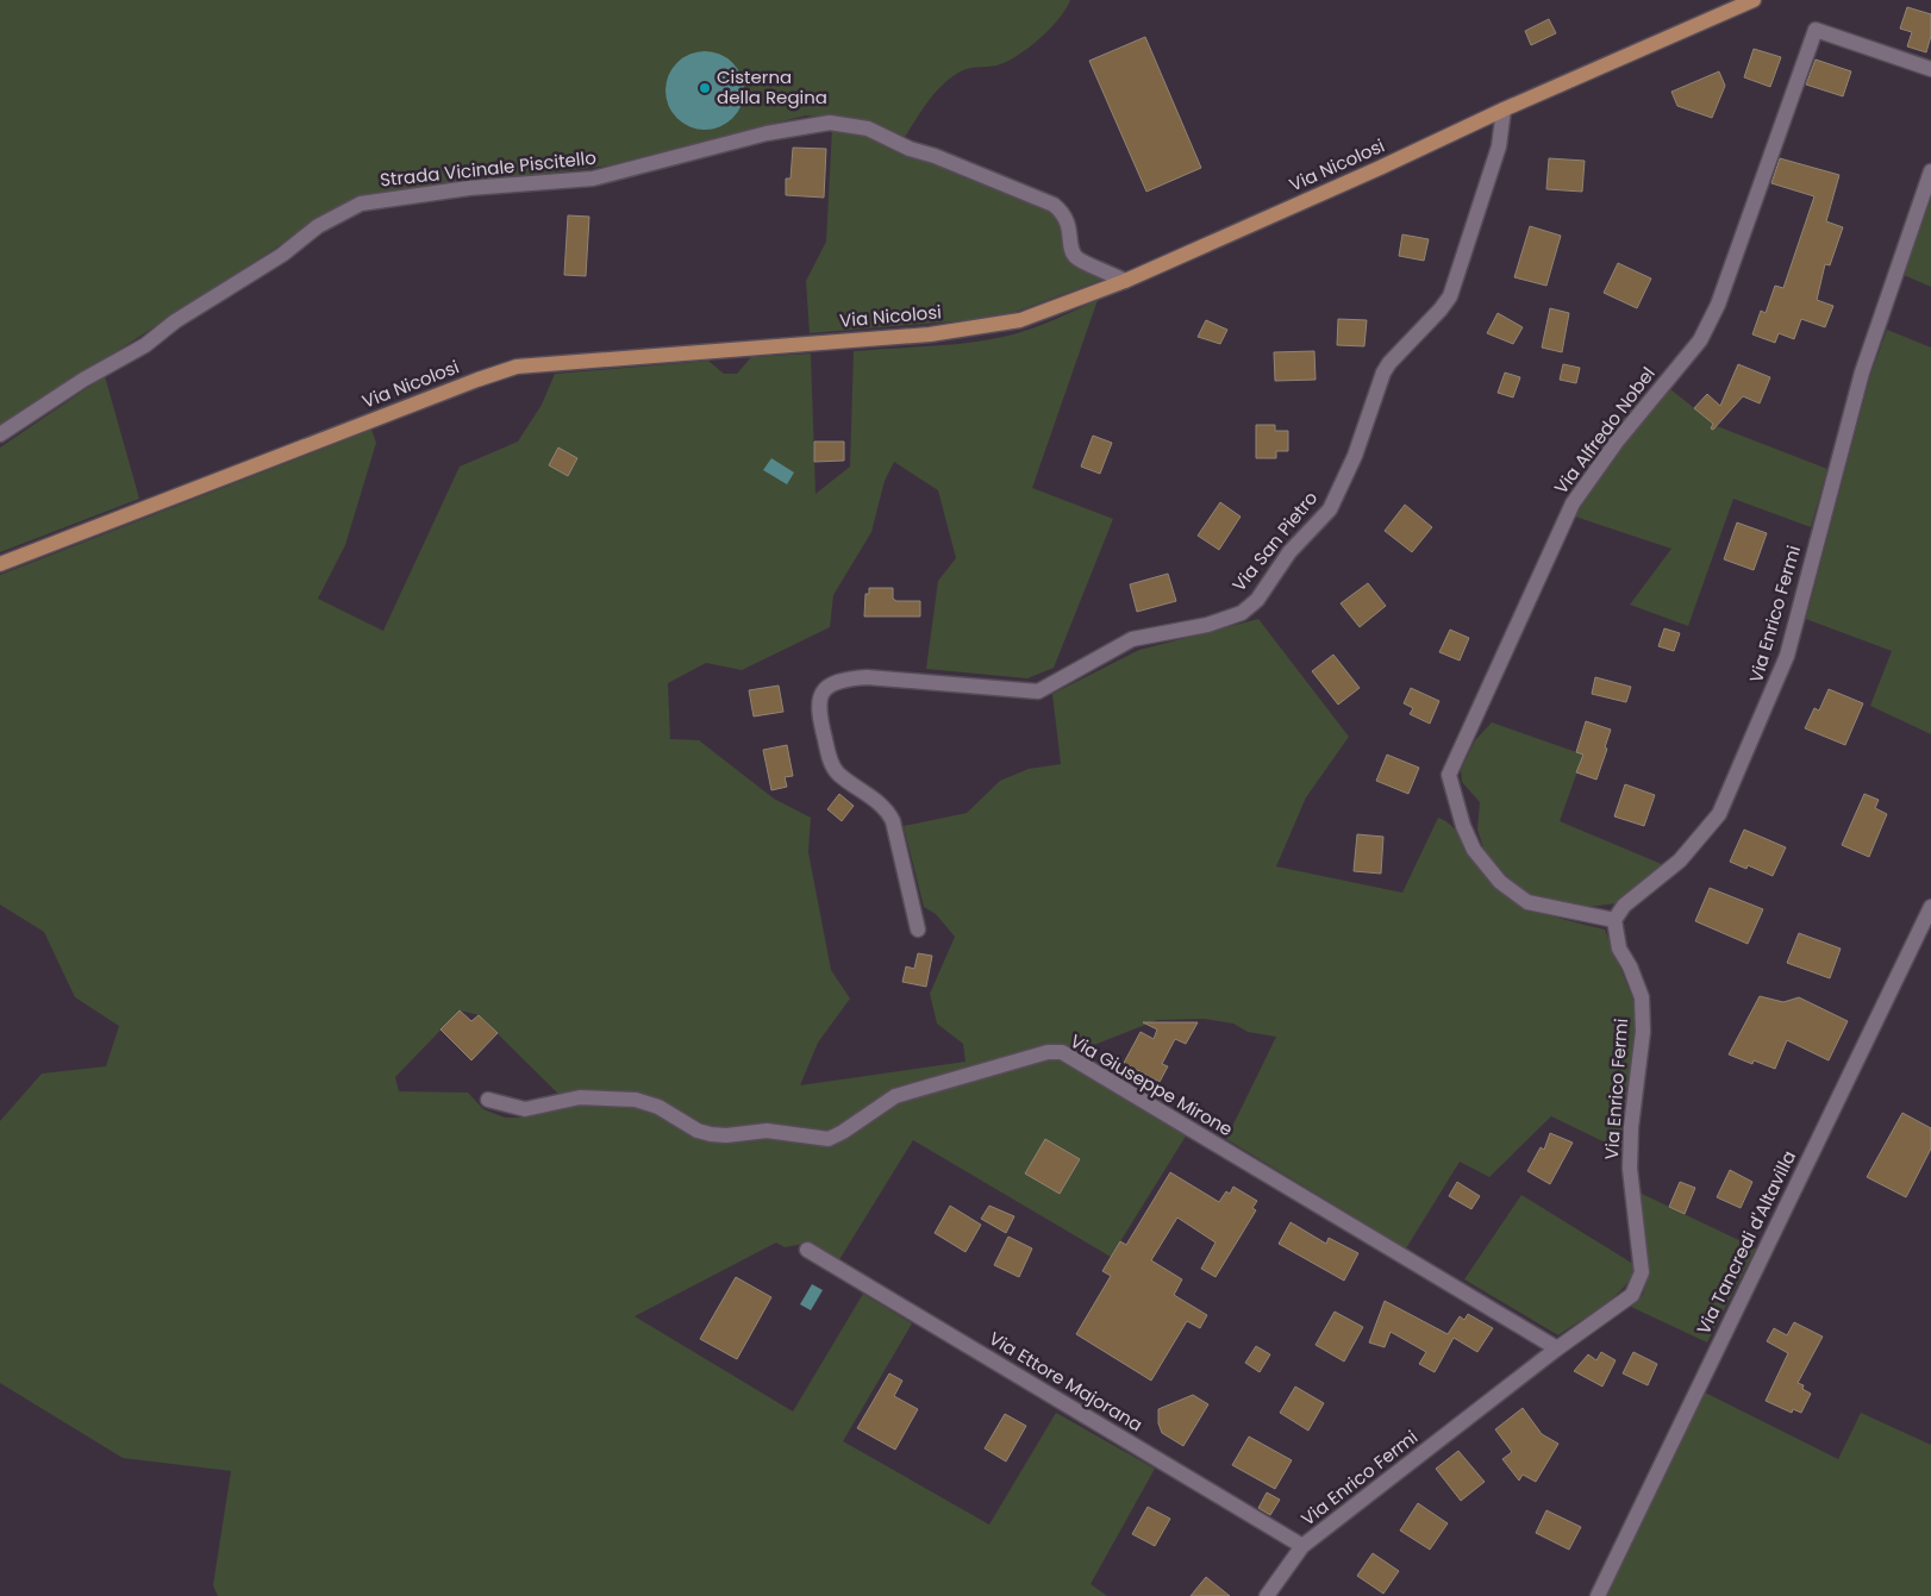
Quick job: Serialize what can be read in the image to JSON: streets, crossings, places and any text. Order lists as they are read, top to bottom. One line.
{"streets":{"main road":["Via Nicolosi"],"street":["Strada Vicinale Piscitello","Via Alfredo Nobel","Via San Pietro","Via Enrico Fermi","Via Giuseppe Mirone","Via Tancredi d'Altavilla","Via Ettore Majorana"]},"crossings":[["Via Nicolosi","Strada Vicinale Piscitello"],["Via Nicolosi","Via San Pietro"],["Via Alfredo Nobel","Via Enrico Fermi"],["Via Enrico Fermi","Via Giuseppe Mirone"],["Via Enrico Fermi","Via Ettore Majorana"]],"places":["Cisterna della Regina"]}
